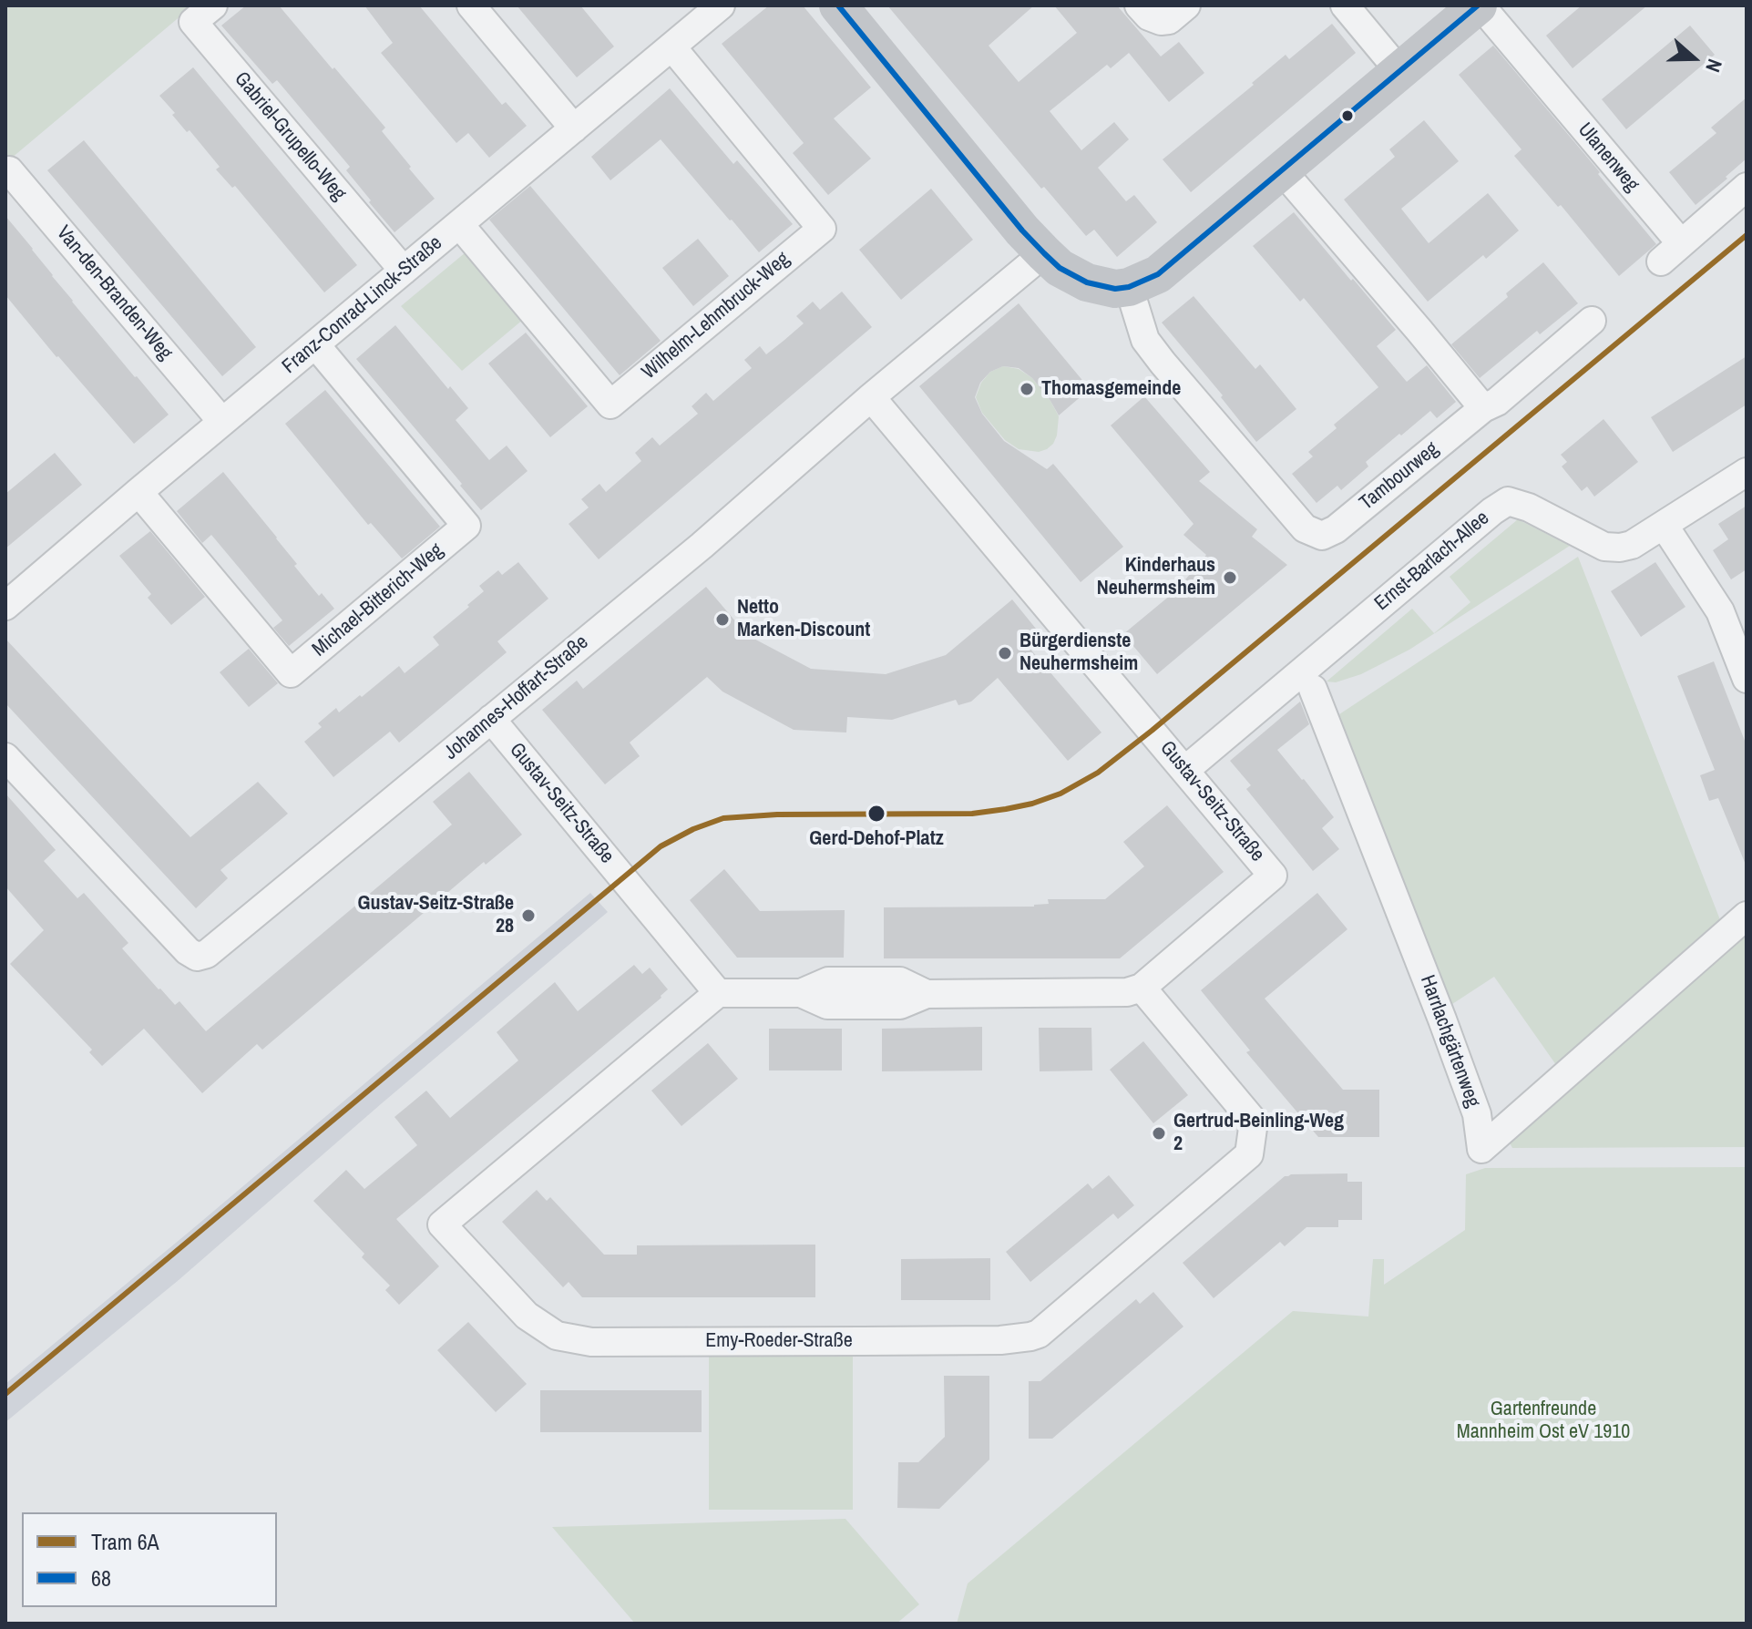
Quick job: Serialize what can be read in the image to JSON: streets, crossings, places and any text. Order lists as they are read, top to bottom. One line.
{"streets":{"street":["Gabriel-Grupello-Weg","Ulanenweg","Van-den-Branden-Weg","Franz-Conrad-Linck-Straße","Wilhelm-Lehmbruck-Weg","Tambourweg","Ernst-Barlach-Allee","Michael-Bitterich-Weg","Johannes-Hoffart-Straße","Gustav-Seitz-Straße","Harrlachgärtenweg","Emy-Roeder-Straße"]},"crossings":[["Gabriel-Grupello-Weg","Franz-Conrad-Linck-Straße"],["Van-den-Branden-Weg","Franz-Conrad-Linck-Straße"],["Franz-Conrad-Linck-Straße","Wilhelm-Lehmbruck-Weg"],["Franz-Conrad-Linck-Straße","Michael-Bitterich-Weg"],["Ernst-Barlach-Allee","Gustav-Seitz-Straße"],["Johannes-Hoffart-Straße","Gustav-Seitz-Straße"],["Gustav-Seitz-Straße","Emy-Roeder-Straße"]],"parks":["Gartenfreunde Mannheim Ost eV 1910"],"places":["Thomasgemeinde","Kinderhaus Neuhermsheim","Netto Marken-Discount","Bürgerdienste Neuhermsheim","Gerd-Dehof-Platz","Gustav-Seitz-Straße 28","Gertrud-Beinling-Weg 2"],"lines":["transit line 68","tram line 6A"],"legend":["Tram 6A","68"],"north":"right"}
